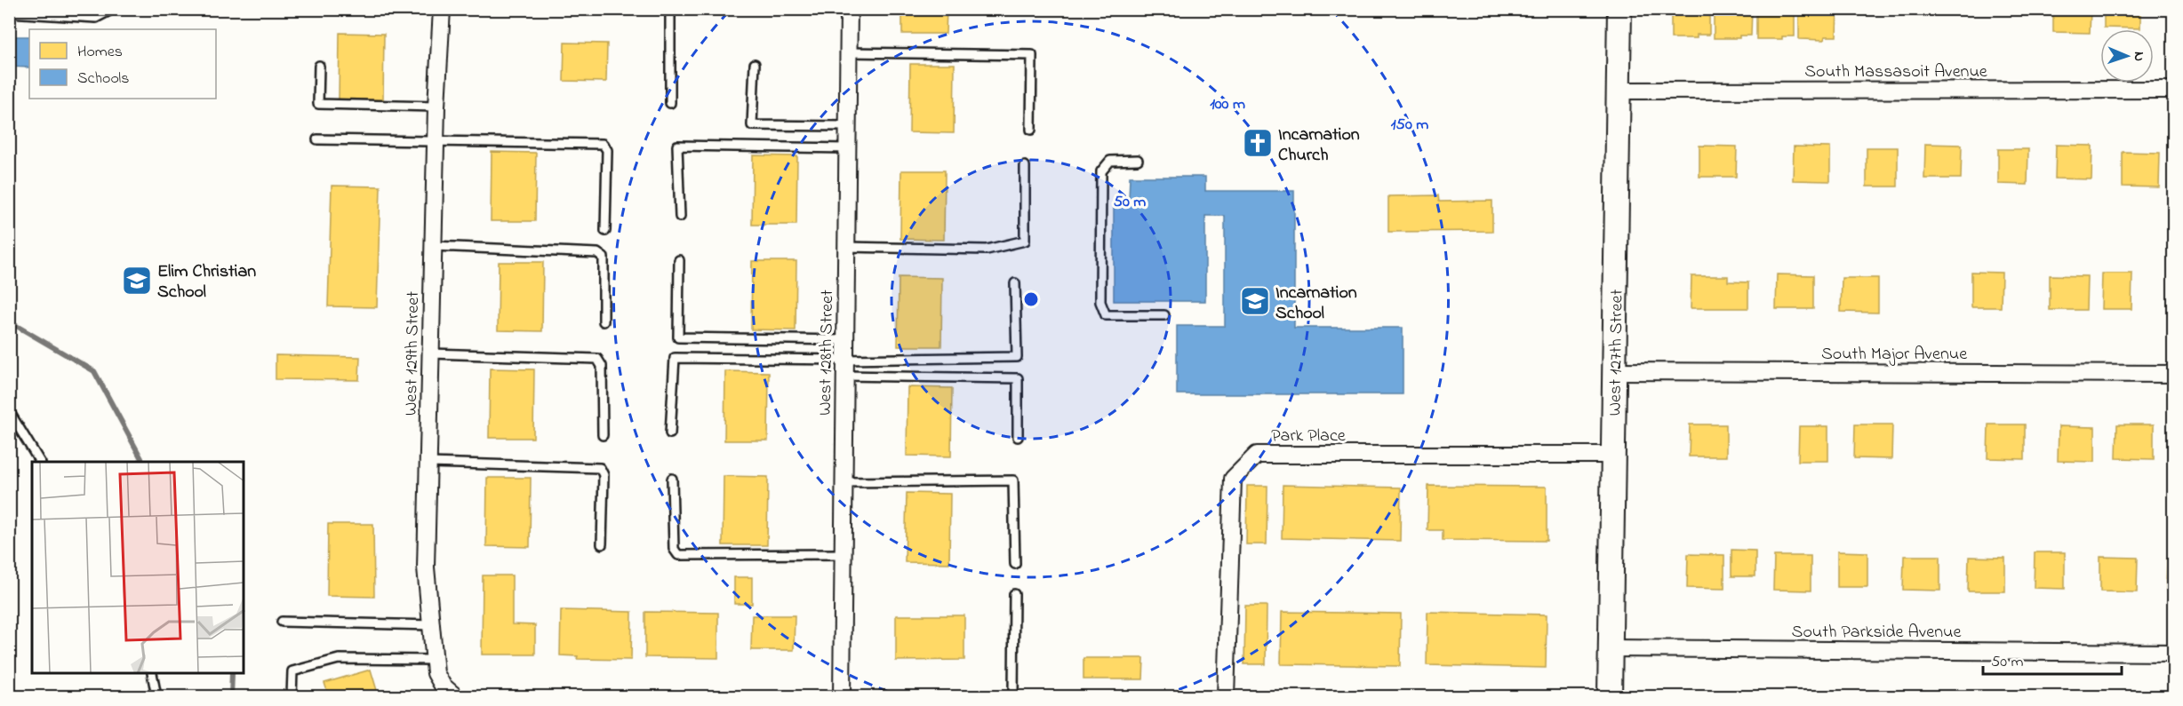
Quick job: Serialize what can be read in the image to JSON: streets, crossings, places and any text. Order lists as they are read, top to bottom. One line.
{"streets":{"main road":["West 127th Street"],"street":["South Massasoit Avenue","West 128th Street","South Major Avenue","West 129th Street","Park Place","South Parkside Avenue"]},"crossings":[["South Massasoit Avenue","West 127th Street"],["South Major Avenue","West 127th Street"],["West 127th Street","Park Place"],["West 127th Street","South Parkside Avenue"]],"places":{"church":["Incarnation Church"],"school or university":["Elim Christian School","Incarnation School"]},"legend":["Homes","Schools"],"scale_bar":"50 m","north":"right","rings":["100 m","150 m","50 m"]}
